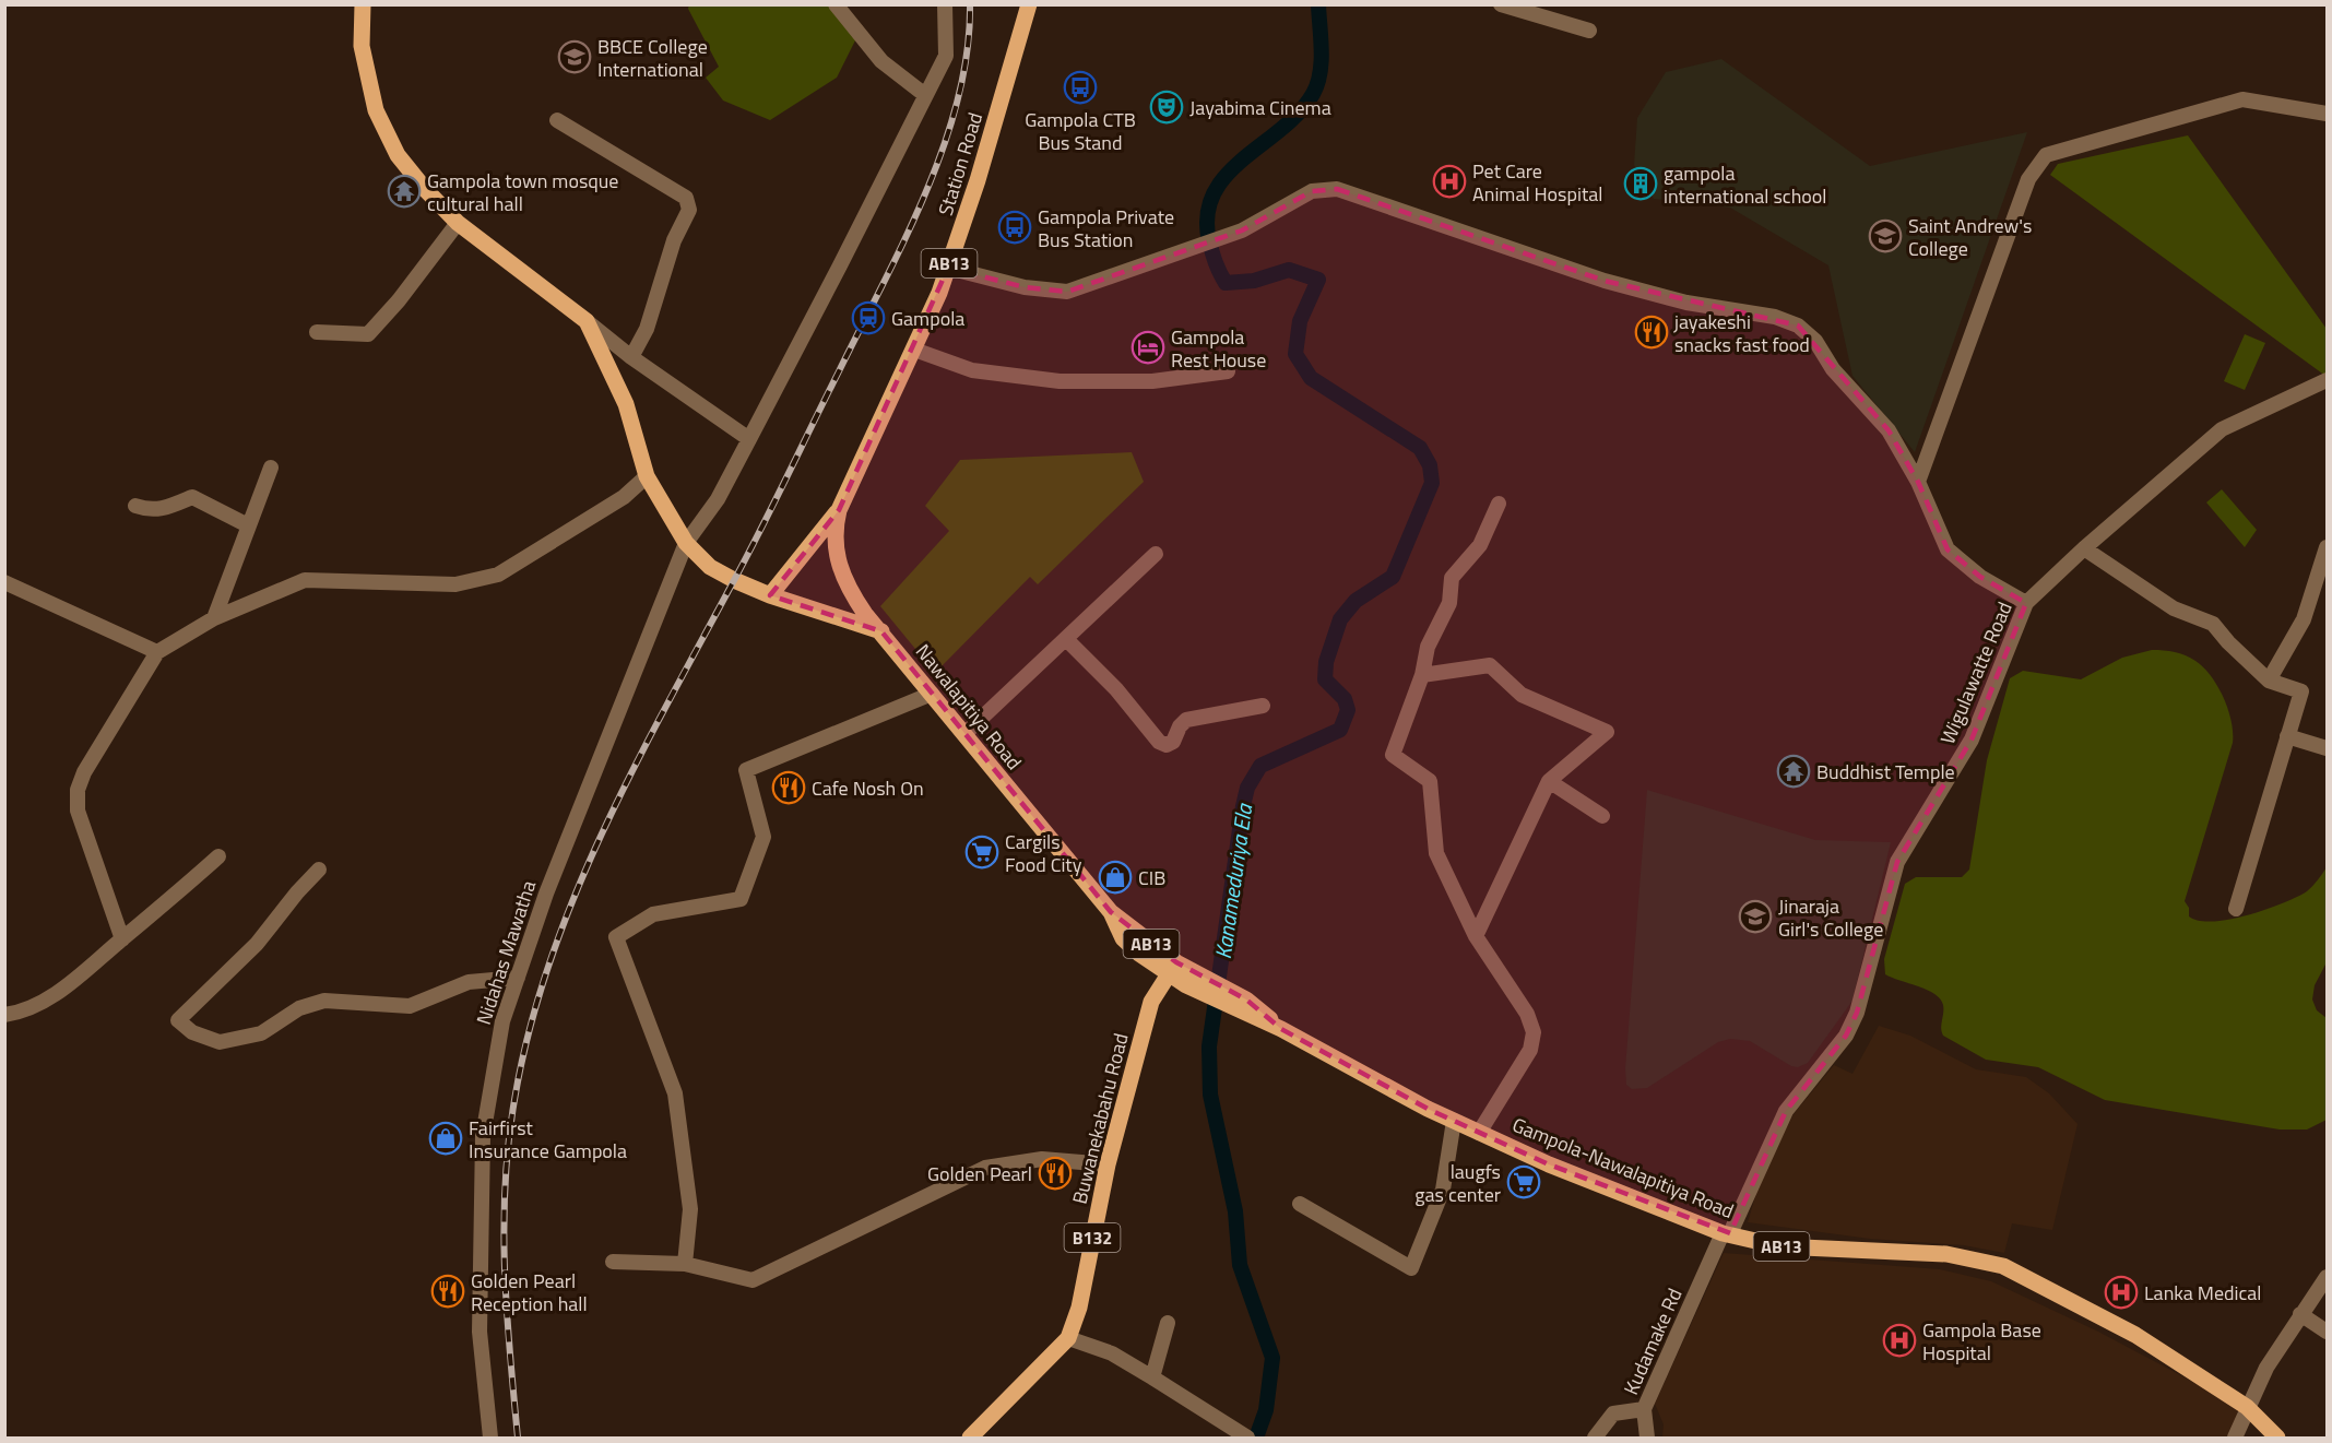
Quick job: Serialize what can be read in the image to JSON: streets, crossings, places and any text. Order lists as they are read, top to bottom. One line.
{"streets":{"main road":["Station Road","AB13","Nawalapitiya Road","Buwanekabahu Road","Gampola-Nawalapitiya Road","B132"],"street":["Wigulawatte Road","Nidahas Mawatha","Kudamake Rd"]},"crossings":[["Station Road","Nawalapitiya Road"],["Wigulawatte Road","Gampola-Nawalapitiya Road"],["Wigulawatte Road","Kudamake Rd"],["Nawalapitiya Road","Buwanekabahu Road"],["Nawalapitiya Road","Gampola-Nawalapitiya Road"],["Gampola-Nawalapitiya Road","Kudamake Rd"]],"water":["Kanameduriya Ela"],"places":{"school or university":["BBCE College International","Saint Andrew's College","Jinaraja Girl's College"],"bus stop":["Gampola CTB Bus Stand","Gampola Private Bus Station"],"theatre":["Jayabima Cinema"],"hospital":["Pet Care Animal Hospital","Lanka Medical","Gampola Base Hospital"],"building":["gampola international school"],"temple":["Gampola town mosque cultural hall","Buddhist Temple"],"station":["Gampola"],"restaurant":["jayakeshi snacks fast food","Cafe Nosh On","Golden Pearl","Golden Pearl Reception hall"],"hotel":["Gampola Rest House"],"supermarket":["Cargils Food City","laugfs gas center"],"shop":["CIB","Fairfirst Insurance Gampola"]}}
